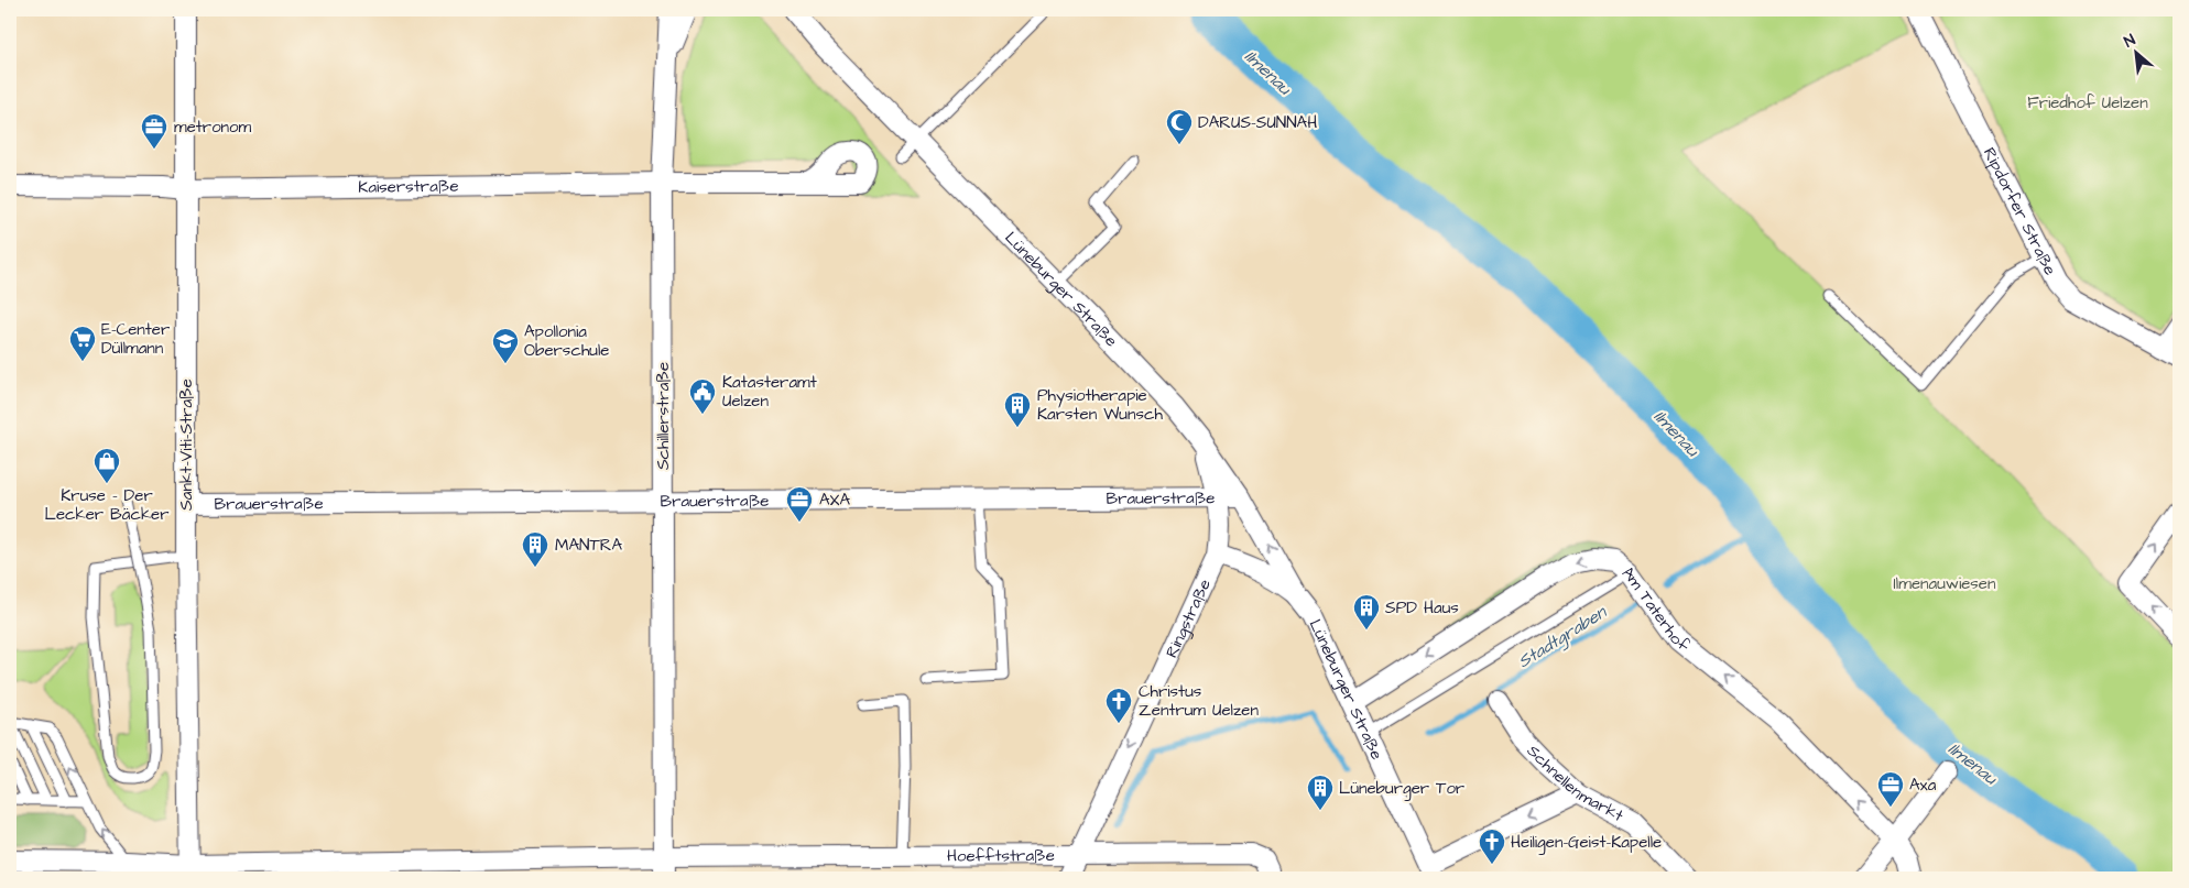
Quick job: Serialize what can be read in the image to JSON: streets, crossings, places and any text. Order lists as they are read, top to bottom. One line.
{"streets":{"street":["Kaiserstraße","Ripdorfer Straße","Lüneburger Straße","Schillerstraße","Sankt-Viti-Straße","Brauerstraße","Am Taterhof","Ringstraße","Schnellenmarkt","Hoefftstraße"]},"crossings":[["Kaiserstraße","Schillerstraße"],["Kaiserstraße","Sankt-Viti-Straße"],["Lüneburger Straße","Brauerstraße"],["Lüneburger Straße","Am Taterhof"],["Lüneburger Straße","Ringstraße"],["Schillerstraße","Brauerstraße"],["Schillerstraße","Hoefftstraße"],["Sankt-Viti-Straße","Brauerstraße"],["Sankt-Viti-Straße","Hoefftstraße"],["Brauerstraße","Ringstraße"],["Ringstraße","Hoefftstraße"]],"one_way":["Ringstraße"],"water":["Ilmenau","Stadtgraben"],"parks":["Friedhof Uelzen","Ilmenauwiesen"],"places":{"mosque":["DARUS-SUNNAH"],"office":["metronom","AXA","Axa"],"supermarket":["E-Center Düllmann"],"school or university":["Apollonia Oberschule"],"public building":["Katasteramt Uelzen"],"building":["Physiotherapie Karsten Wunsch","MANTRA","SPD Haus","Lüneburger Tor"],"shop":["Kruse - Der Lecker Bäcker"],"church":["Christus Zentrum Uelzen","Heiligen-Geist-Kapelle"]},"north":"top left"}
